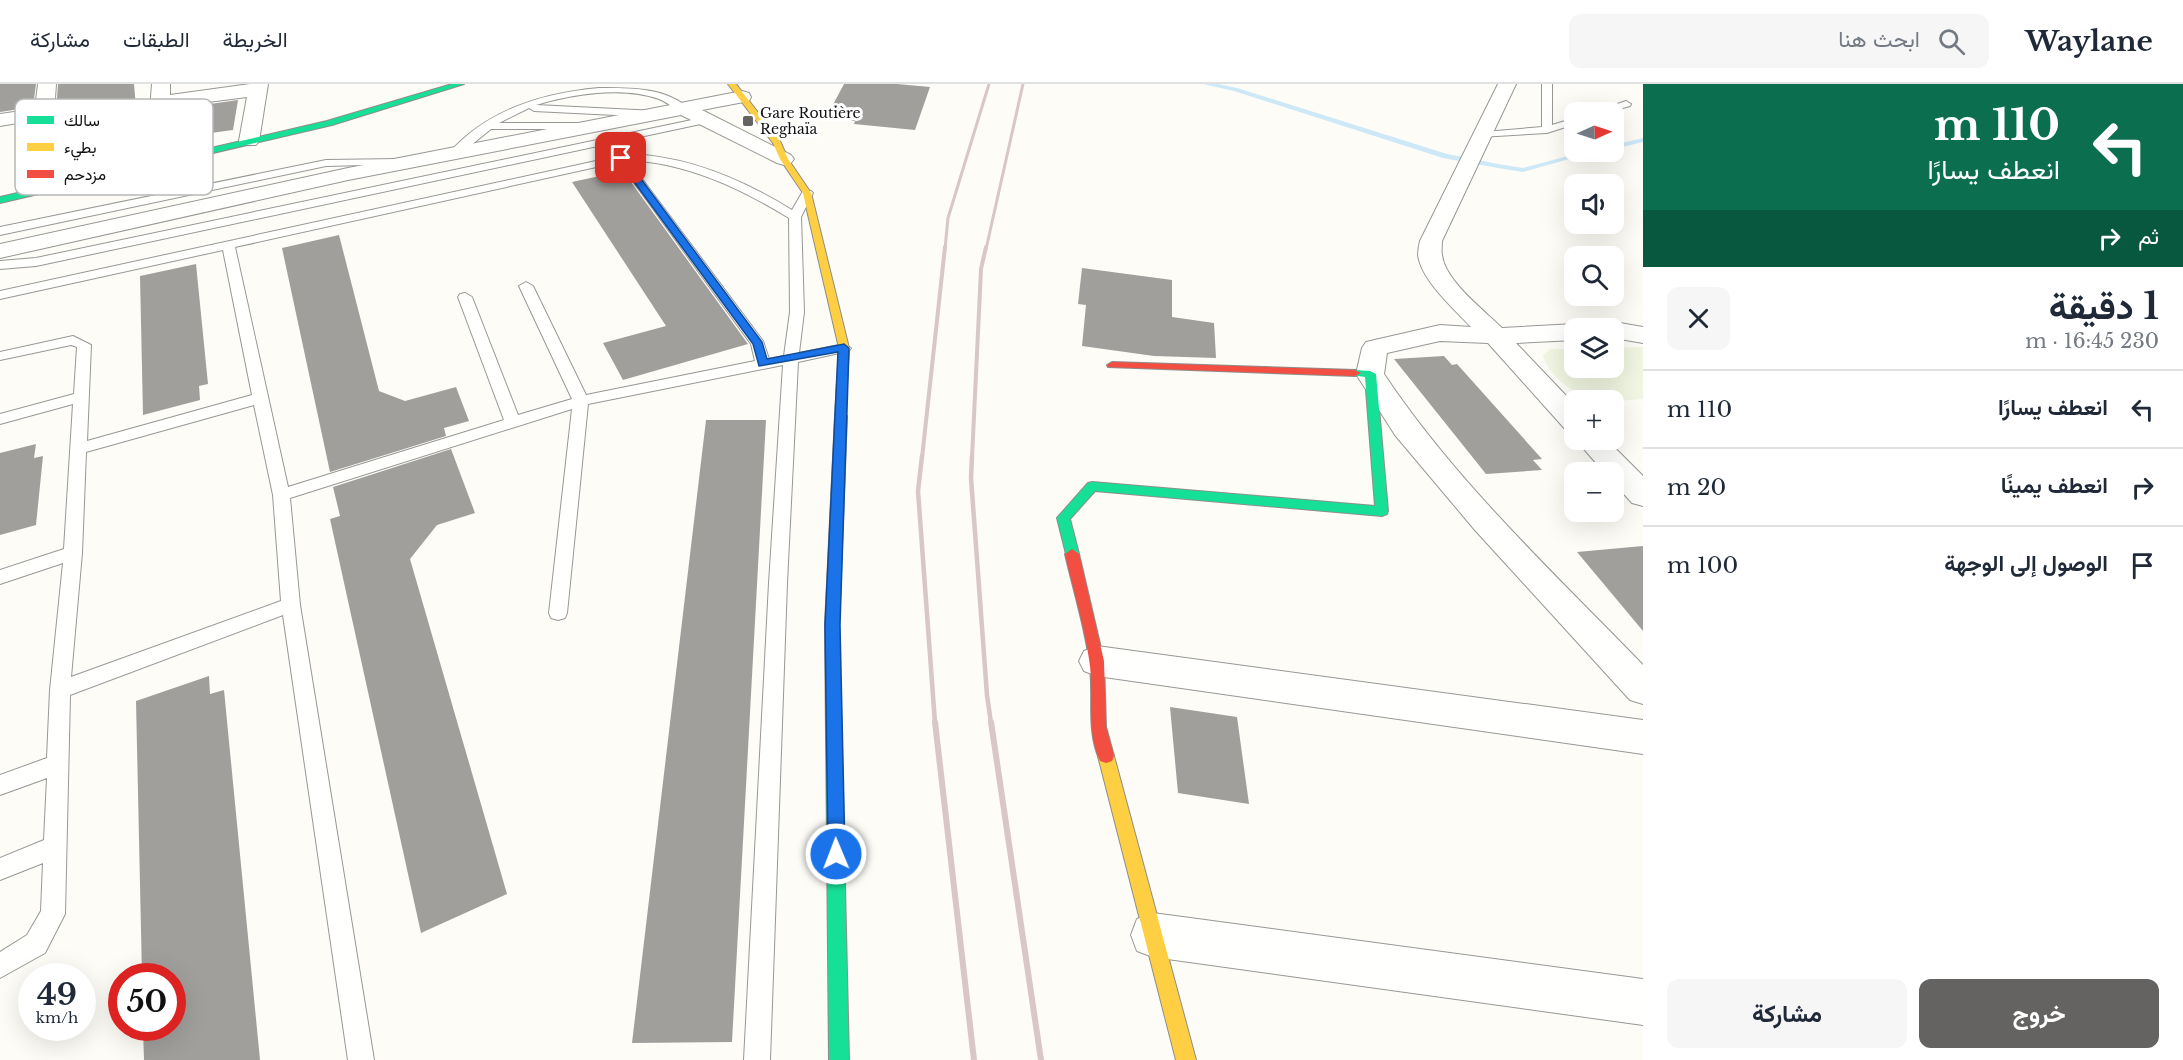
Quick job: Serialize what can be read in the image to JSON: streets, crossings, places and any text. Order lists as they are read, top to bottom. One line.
{"places":{"transit":["Gare Routière Reghaïa"]},"legend":["سالك","بطيء","مزدحم"],"north":"right","page":{"header":"Waylane","search":"ابحث هنا","nav":["الخريطة","الطبقات","مشاركة"],"turn":["110 m","انعطف يسارًا"],"map_buttons":["+","−"],"then":"ثم","heading":["1 دقيقة","230 m · 16:45"],"list":[{"name":"انعطف يسارًا","value":"110 m"},{"name":"انعطف يمينًا","value":"20 m"},{"name":"الوصول إلى الوجهة","value":"100 m"}],"speed":"49 km/h","limit":"50","buttons":["خروج","مشاركة"]}}
